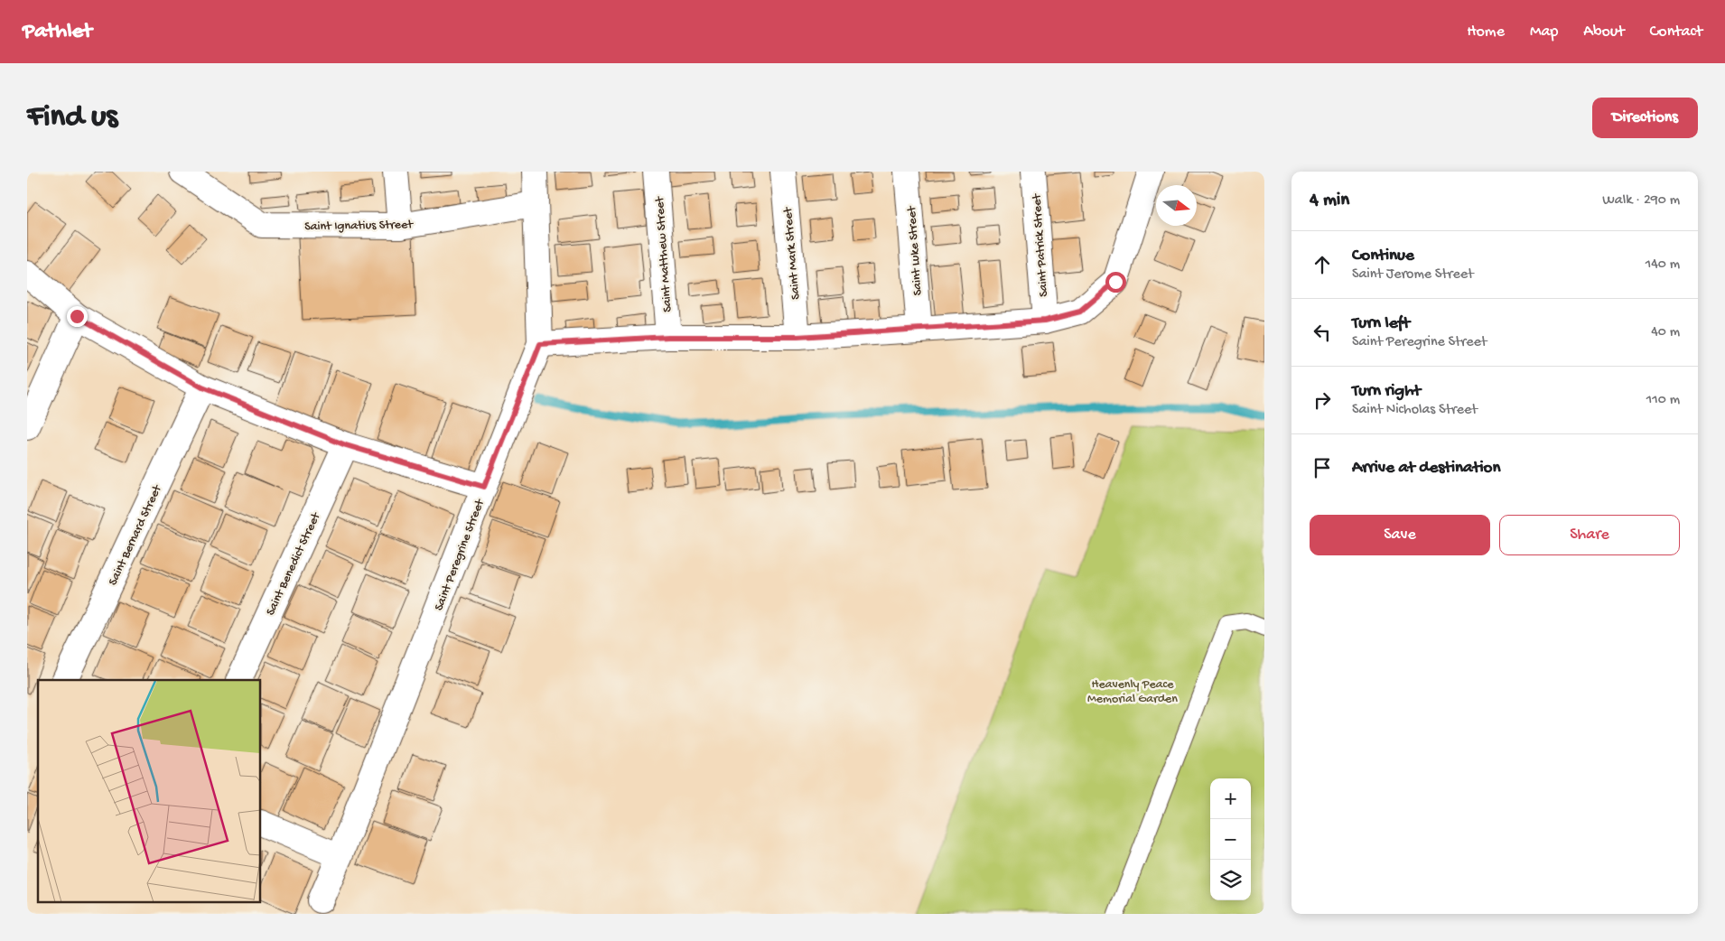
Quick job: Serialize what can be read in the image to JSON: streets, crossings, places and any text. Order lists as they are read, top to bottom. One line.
{"streets":{"street":["Saint Ignatius Street","Saint Patrick Street","Saint Luke Street","Saint Mark Street","Saint Matthew Street","Saint Bernard Street","Saint Peregrine Street","Saint Benedict Street"]},"crossings":[["Saint Ignatius Street","Saint Peregrine Street"]],"parks":["Heavenly Peace Memorial Garden"],"north":"right","page":{"header":"Pathlet","nav":["Home","Map","About","Contact"],"buttons":["Directions",["Save","Share"]],"title":"Find us","heading":["4 min","Walk · 290 m"],"list":[["Continue","Saint Jerome Street","140 m"],["Turn left","Saint Peregrine Street","40 m"],["Turn right","Saint Nicholas Street","110 m"],"Arrive at destination"],"map_buttons":["+","−"]}}
